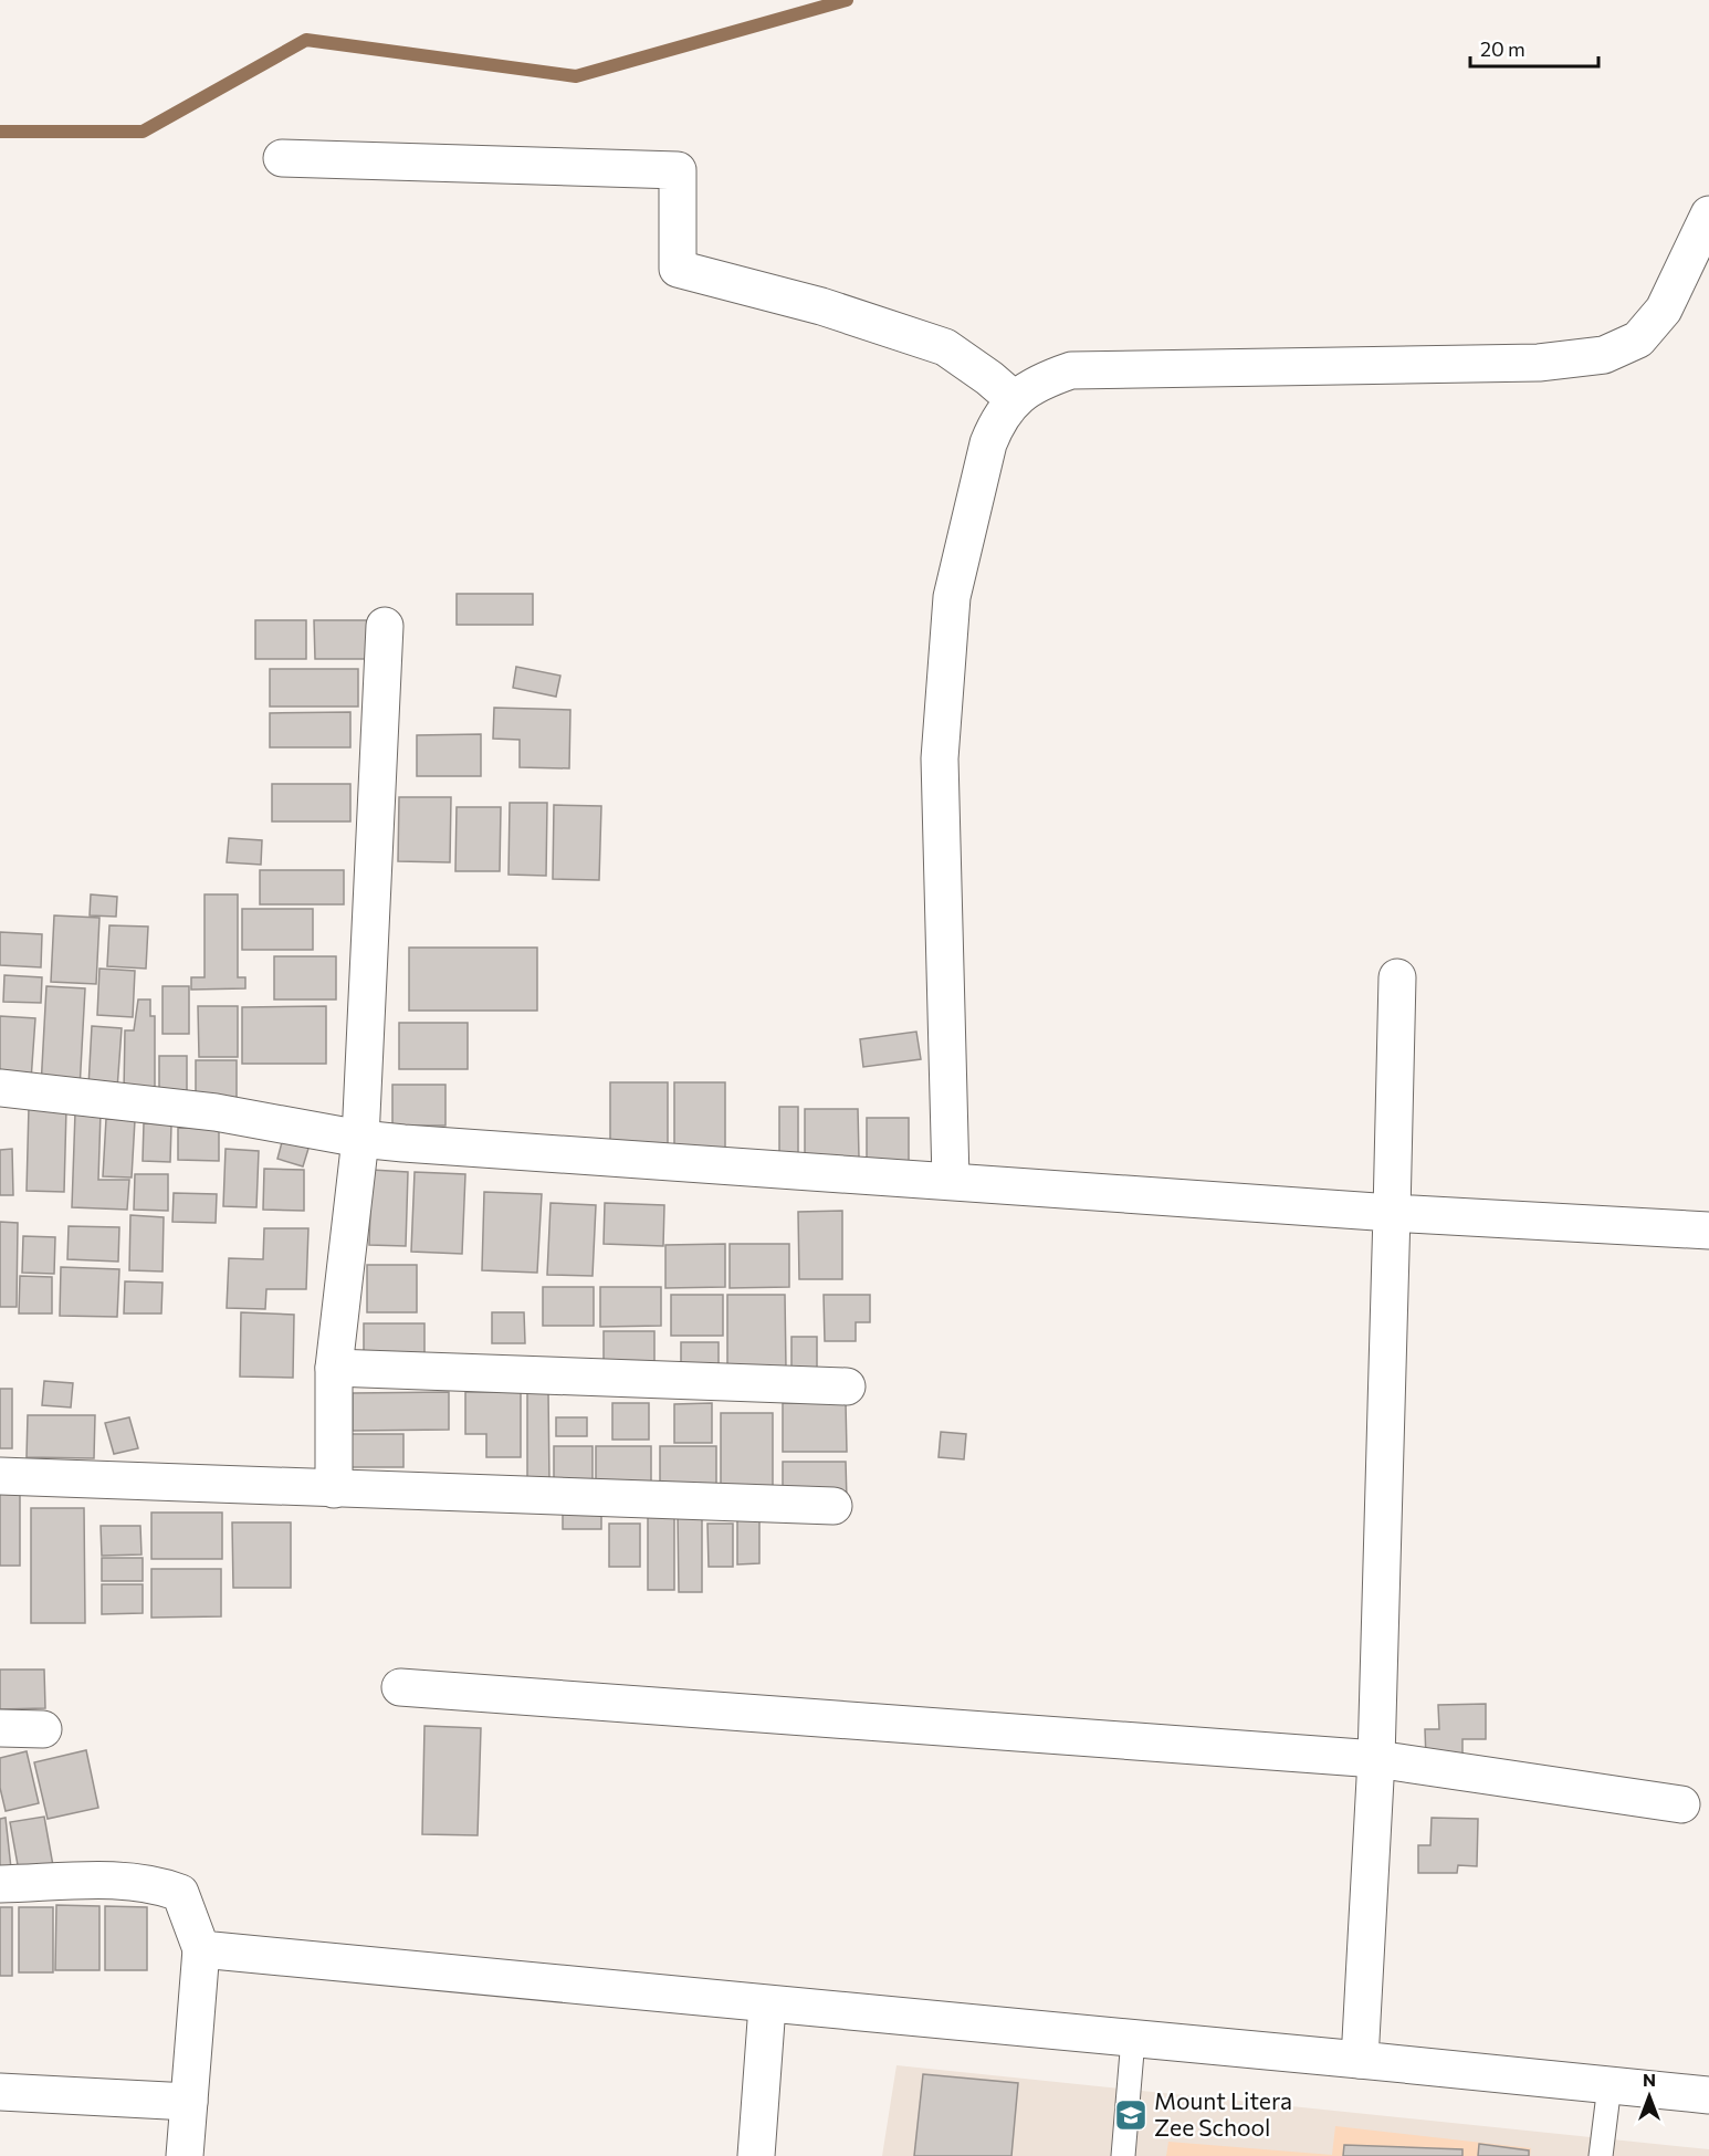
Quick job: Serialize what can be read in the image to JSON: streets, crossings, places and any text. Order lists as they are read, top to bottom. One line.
{"places":{"school or university":["Mount Litera Zee School"]},"scale_bar":"20 m","north":"top"}
